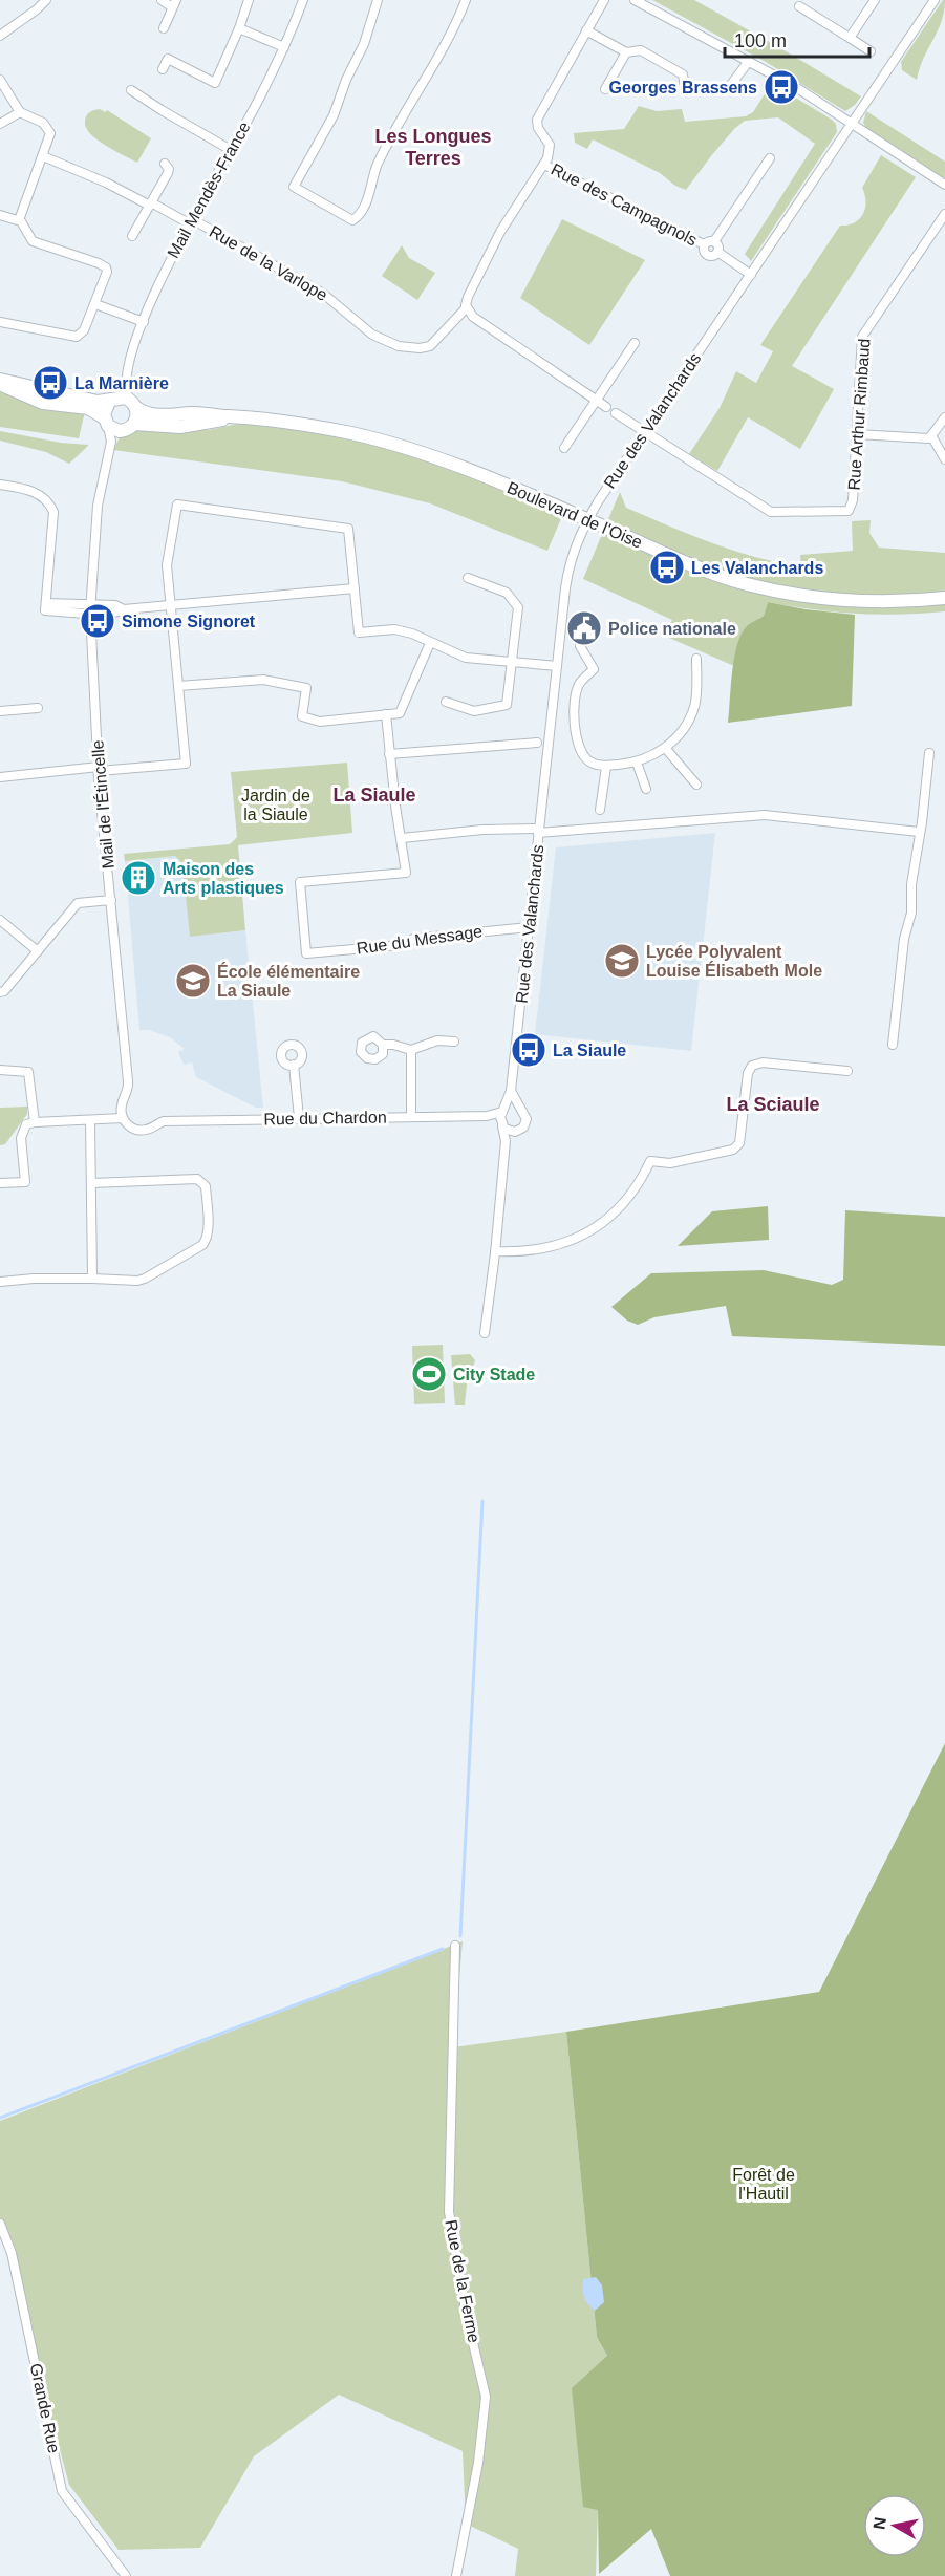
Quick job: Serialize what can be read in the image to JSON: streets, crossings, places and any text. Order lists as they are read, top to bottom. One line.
{"streets":{"main road":["Boulevard de l'Oise"],"street":["Mail Mendès-France","Rue des Campagnols","Rue de la Varlope","Rue Arthur Rimbaud","Rue des Valanchards","Mail de l'Étincelle","Rue du Message","Rue du Chardon","Rue de la Ferme","Grande Rue"]},"crossings":[["Mail Mendès-France","Rue de la Varlope"],["Mail Mendès-France","Boulevard de l'Oise"],["Mail Mendès-France","Mail de l'Étincelle"],["Rue des Campagnols","Rue des Valanchards"],["Rue Arthur Rimbaud","Rue des Valanchards"],["Rue des Valanchards","Boulevard de l'Oise"],["Rue des Valanchards","Rue du Message"],["Rue des Valanchards","Rue du Chardon"],["Boulevard de l'Oise","Mail de l'Étincelle"],["Mail de l'Étincelle","Rue du Chardon"]],"districts":["Les Longues Terres","La Siaule","La Sciaule"],"parks":["Jardin de la Siaule","Forêt de l'Hautil"],"places":{"bus stop":["Georges Brassens","La Marnière","Les Valanchards","Simone Signoret","La Siaule"],"public building":["Police nationale"],"building":["Maison des Arts plastiques"],"school or university":["Lycée Polyvalent Louise Élisabeth Mole","École élémentaire La Siaule"],"sports":["City Stade"]},"scale_bar":"100 m","north":"left"}
